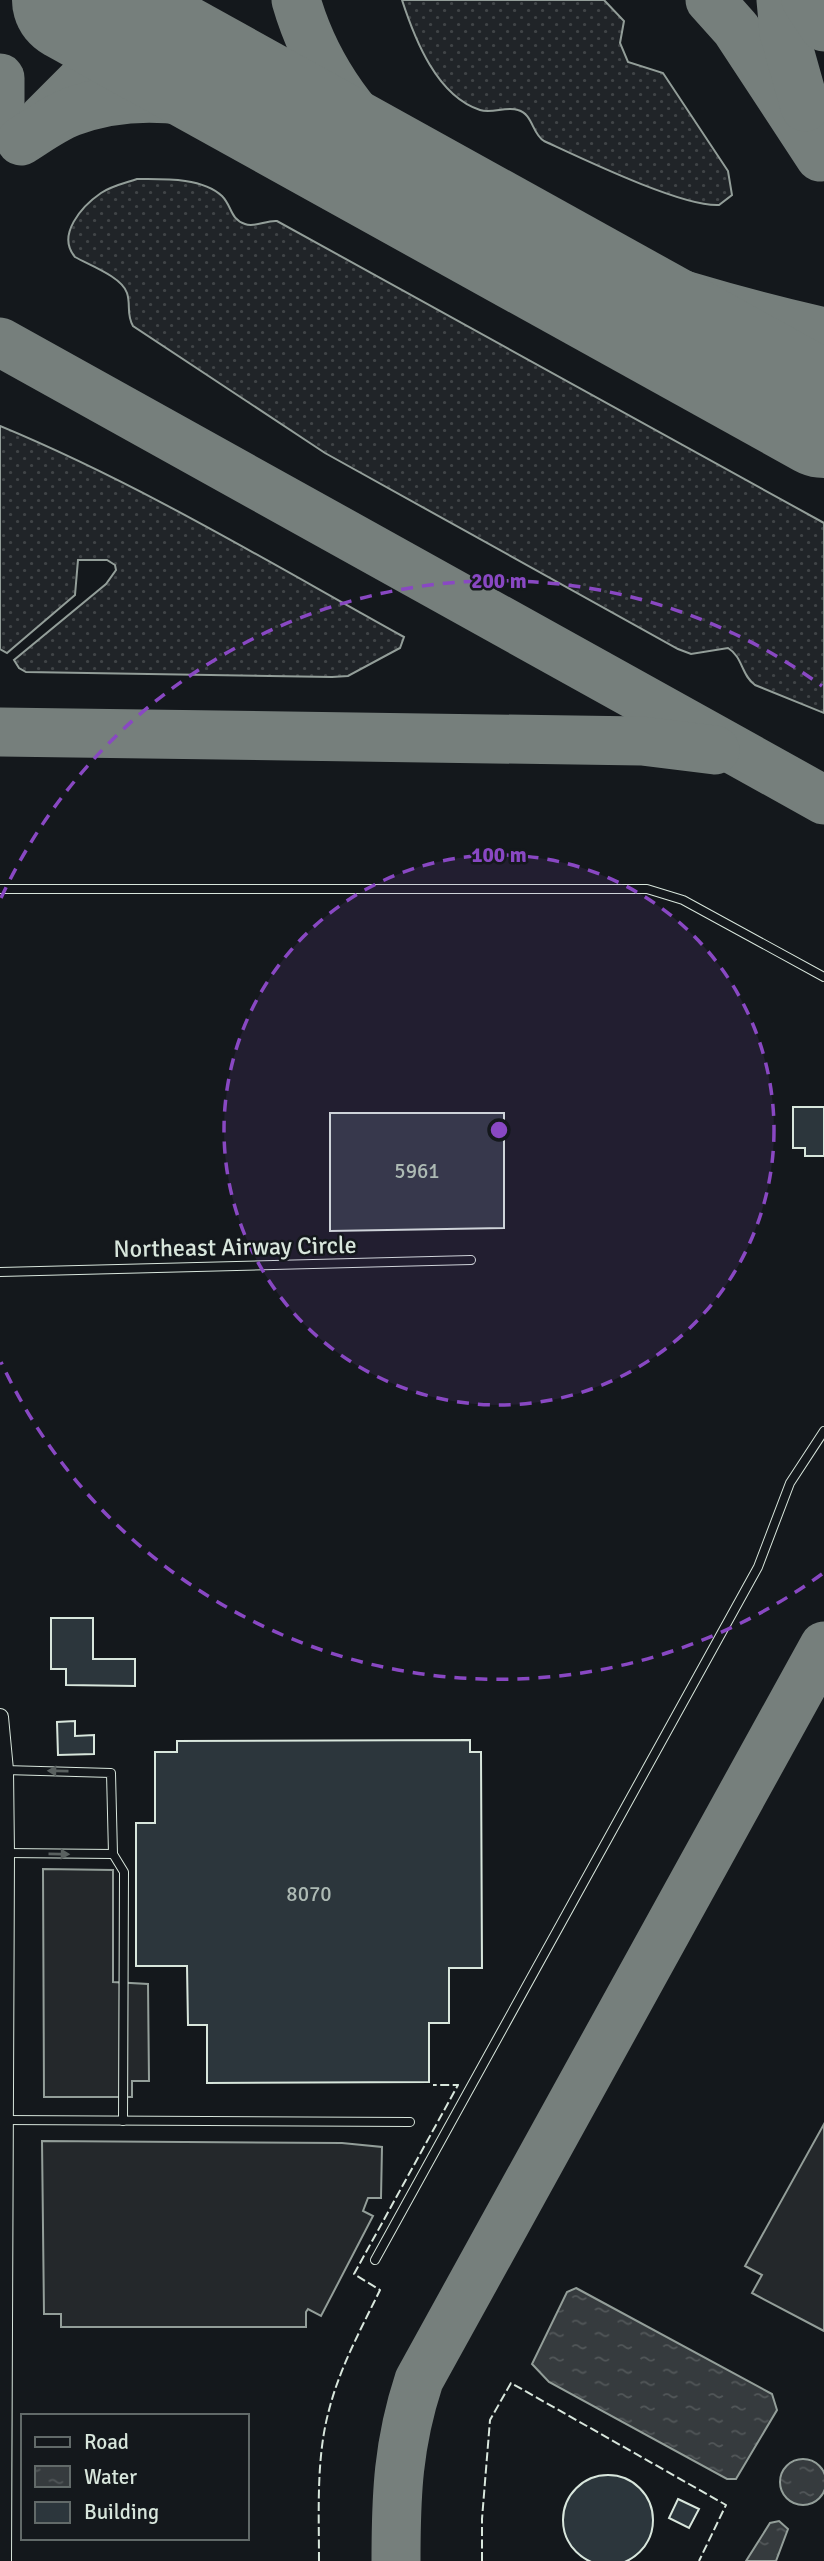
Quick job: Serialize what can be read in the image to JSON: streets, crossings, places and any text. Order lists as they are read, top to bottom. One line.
{"streets":{"lane":["Northeast Airway Circle"]},"house_numbers":["5961","8070"],"legend":["Road","Water","Building"],"rings":["200 m","100 m"]}
